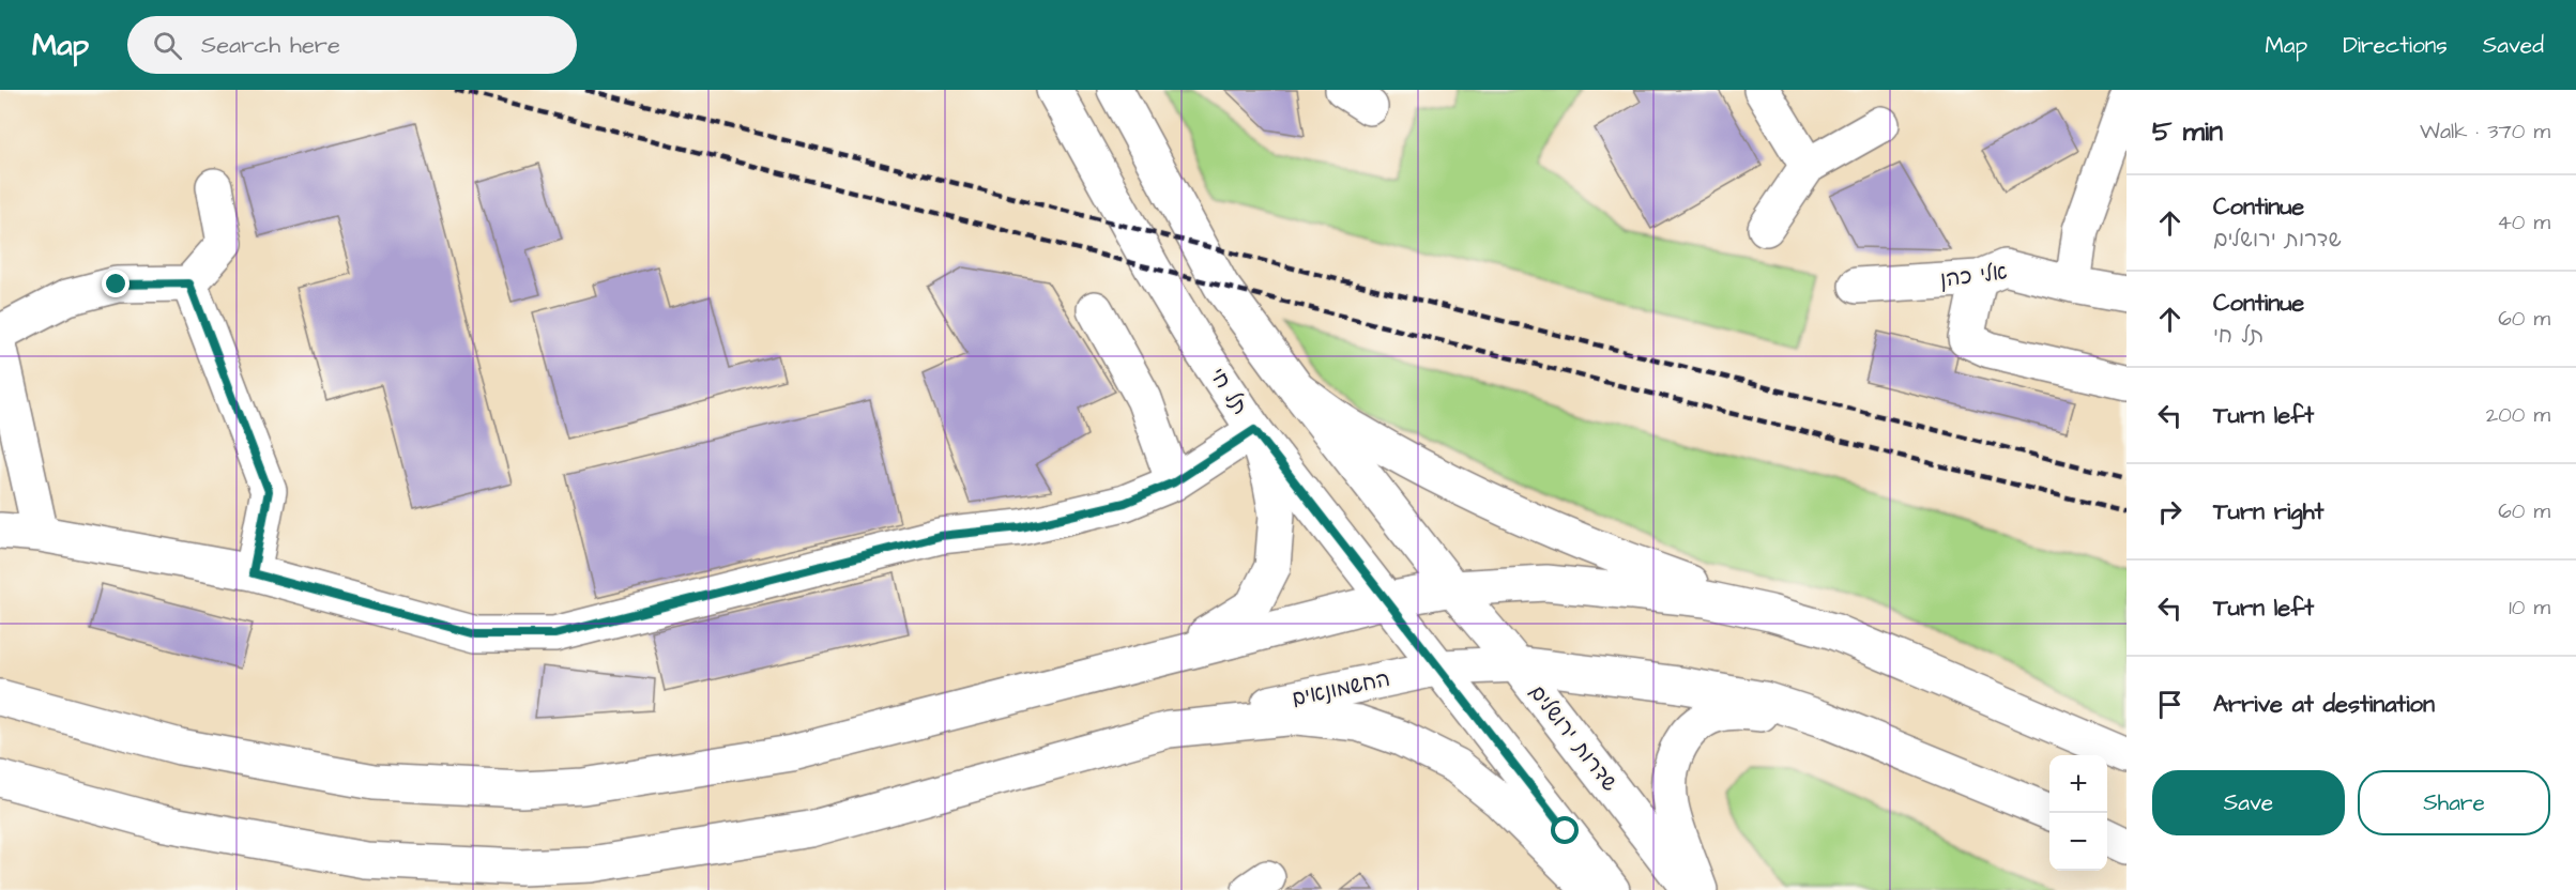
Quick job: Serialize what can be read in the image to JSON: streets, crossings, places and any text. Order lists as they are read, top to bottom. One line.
{"streets":{"main road":["אלי כהן","תל חי","החשמונאים","שדרות ירושלים"]},"crossings":[["תל חי","החשמונאים"],["החשמונאים","שדרות ירושלים"]],"page":{"header":"Map","search":"Search here","nav":["Map","Directions","Saved"],"heading":["5 min","Walk · 370 m"],"list":[["Continue","שדרות ירושלים","40 m"],["Continue","תל חי","60 m"],["Turn left","200 m"],["Turn right","60 m"],["Turn left","10 m"],"Arrive at destination"],"buttons":["Save","Share"],"map_buttons":["+","−"]}}
